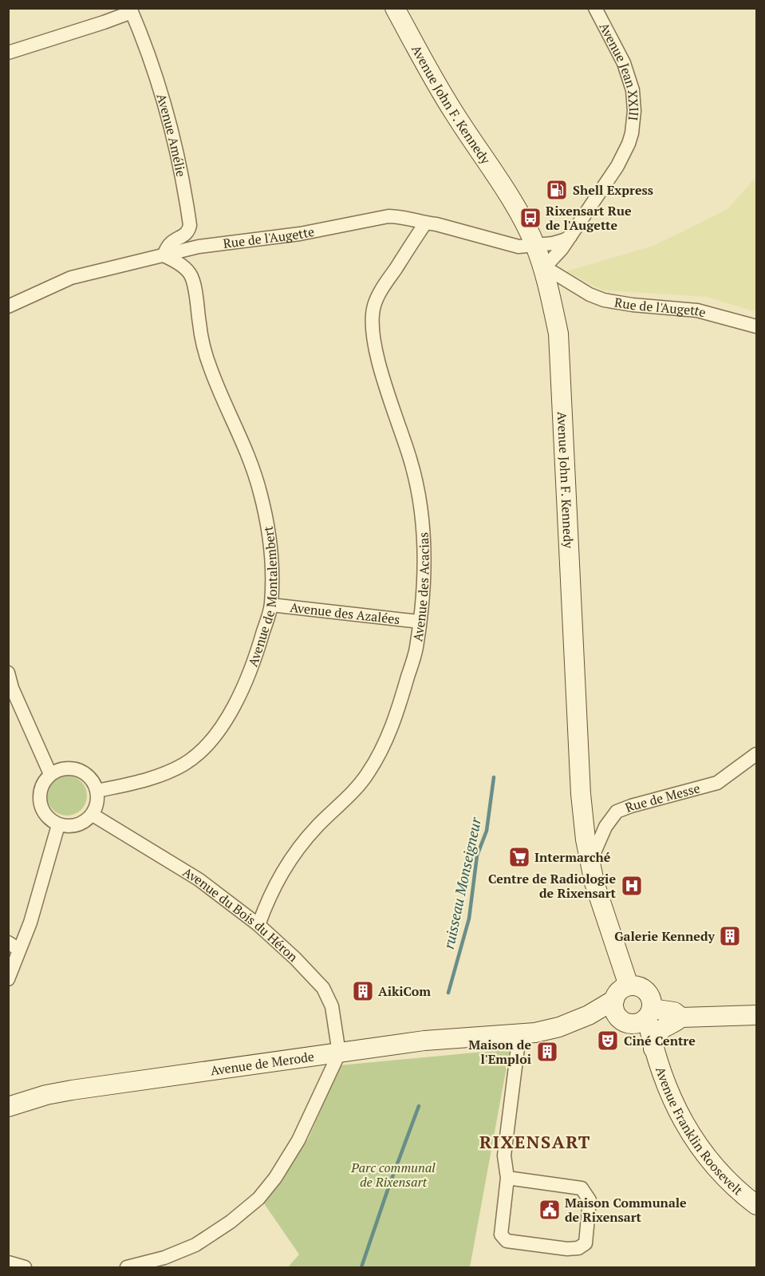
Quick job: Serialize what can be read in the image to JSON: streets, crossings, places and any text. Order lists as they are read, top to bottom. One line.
{"streets":{"main road":["Avenue John F. Kennedy","Avenue de Merode","Avenue Franklin Roosevelt"],"street":["Avenue Jean XXIII","Avenue Amélie","Rue de l'Augette","Avenue des Acacias","Avenue de Montalembert","Avenue des Azalées","Rue de Messe","Avenue du Bois du Héron"]},"crossings":[["Avenue Jean XXIII","Avenue John F. Kennedy"],["Avenue Jean XXIII","Rue de l'Augette"],["Avenue John F. Kennedy","Rue de l'Augette"],["Avenue John F. Kennedy","Rue de Messe"],["Avenue John F. Kennedy","Avenue de Merode"],["Avenue John F. Kennedy","Avenue Franklin Roosevelt"],["Avenue Amélie","Rue de l'Augette"],["Avenue Amélie","Avenue de Montalembert"],["Rue de l'Augette","Avenue des Acacias"],["Rue de l'Augette","Avenue de Montalembert"],["Avenue des Acacias","Avenue des Azalées"],["Avenue des Acacias","Avenue du Bois du Héron"],["Avenue de Montalembert","Avenue des Azalées"],["Avenue de Montalembert","Avenue du Bois du Héron"],["Avenue du Bois du Héron","Avenue de Merode"],["Avenue de Merode","Avenue Franklin Roosevelt"]],"districts":["RIXENSART"],"water":["ruisseau Monseigneur"],"parks":["Parc communal de Rixensart"],"places":{"fuel station":["Shell Express"],"bus stop":["Rixensart Rue de l'Augette"],"supermarket":["Intermarché"],"hospital":["Centre de Radiologie de Rixensart"],"building":["Galerie Kennedy","AikiCom","Maison de l'Emploi"],"theatre":["Ciné Centre"],"public building":["Maison Communale de Rixensart"]}}
